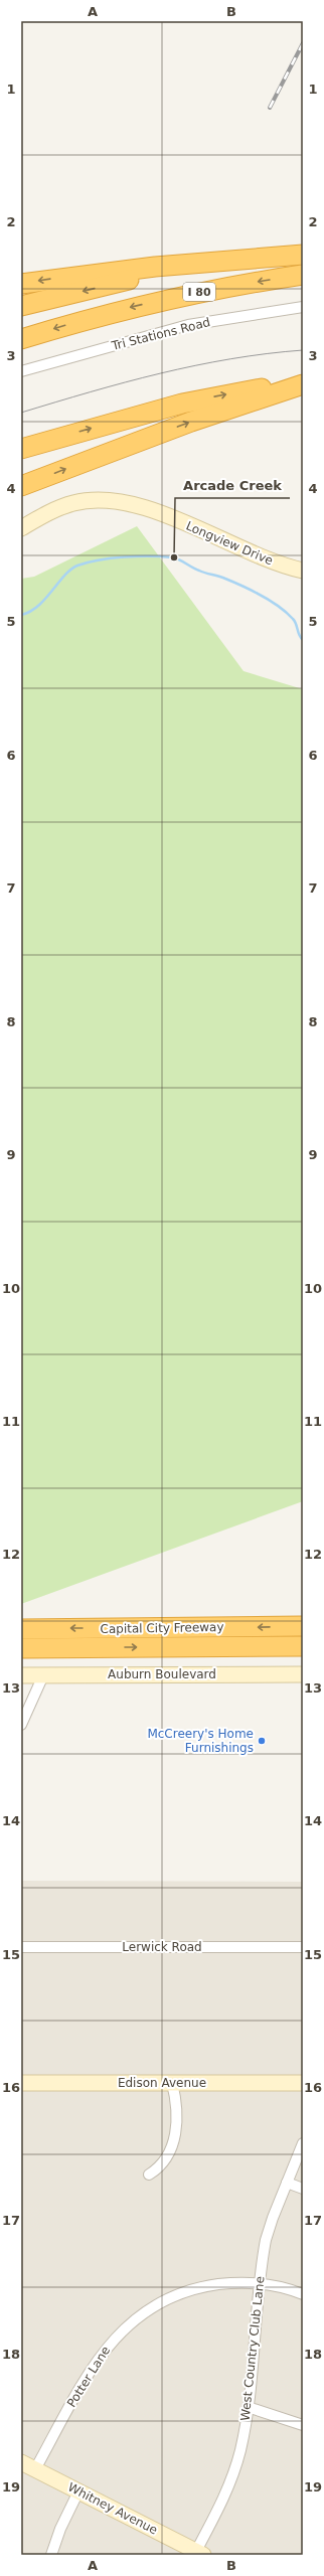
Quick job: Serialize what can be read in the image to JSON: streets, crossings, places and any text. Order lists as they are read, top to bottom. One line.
{"streets":{"highway":["I 80","Capital City Freeway"],"street":["Tri Stations Road","Longview Drive","Auburn Boulevard","Lerwick Road","Edison Avenue","West Country Club Lane","Potter Lane","Whitney Avenue"]},"crossings":[["West Country Club Lane","Potter Lane"],["West Country Club Lane","Whitney Avenue"],["Potter Lane","Whitney Avenue"]],"places":["Arcade Creek","McCreery's Home Furnishings"],"grid":{"columns":["A","B"],"rows":["1","2","3","4","5","6","7","8","9","10","11","12","13","14","15","16","17","18","19"]}}
